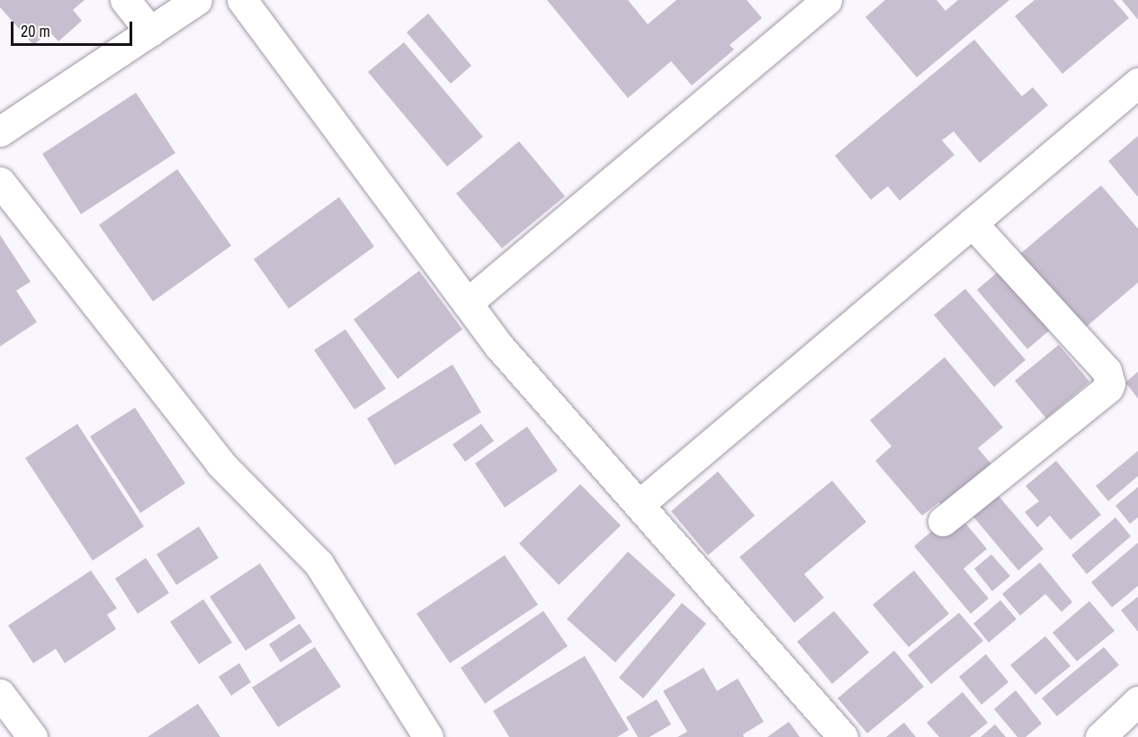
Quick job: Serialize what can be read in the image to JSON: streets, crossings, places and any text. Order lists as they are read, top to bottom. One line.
{"scale_bar":"20 m"}
